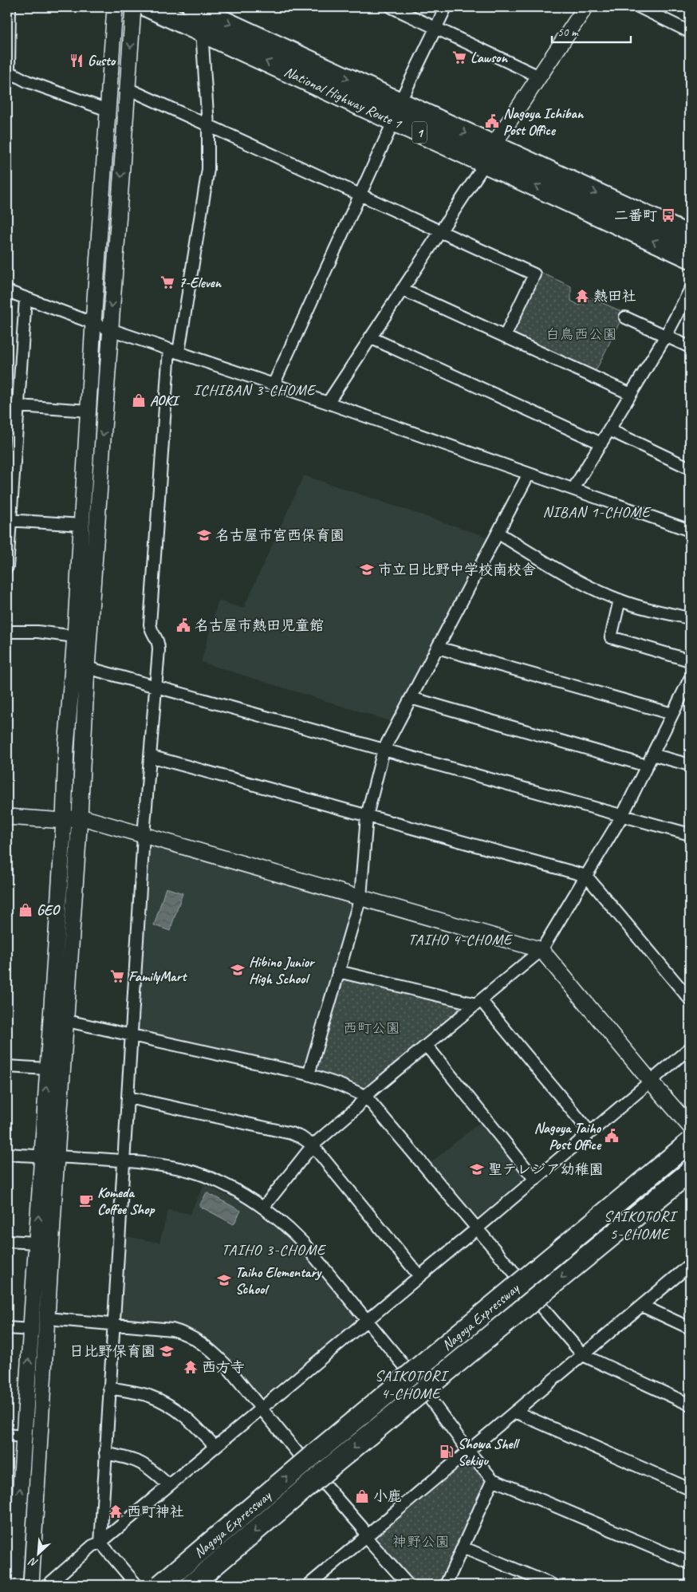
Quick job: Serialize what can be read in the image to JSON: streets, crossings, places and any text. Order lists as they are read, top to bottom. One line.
{"streets":{"highway":["National Highway Route 1","1","Nagoya Expressway"]},"districts":["ICHIBAN 3-CHOME","NIBAN 1-CHOME","TAIHO 4-CHOME","SAIKOTORI 5-CHOME","TAIHO 3-CHOME","SAIKOTORI 4-CHOME"],"parks":["白鳥西公園","西町公園","神野公園"],"places":{"supermarket":["Lawson","7-Eleven","FamilyMart"],"restaurant":["Gusto"],"public building":["Nagoya Ichiban Post Office","名古屋市熱田児童館","Nagoya Taiho Post Office"],"bus stop":["二番町"],"temple":["熱田社","西方寺","西町神社"],"shop":["AOKI","GEO","小鹿"],"school or university":["名古屋市宮西保育園","市立日比野中学校南校舎","Hibino Junior High School","聖テレジア幼稚園","Taiho Elementary School","日比野保育園"],"cafe":["Komeda Coffee Shop"],"fuel station":["Showa Shell Sekiyu"]},"scale_bar":"50 m","north":"bottom left"}
